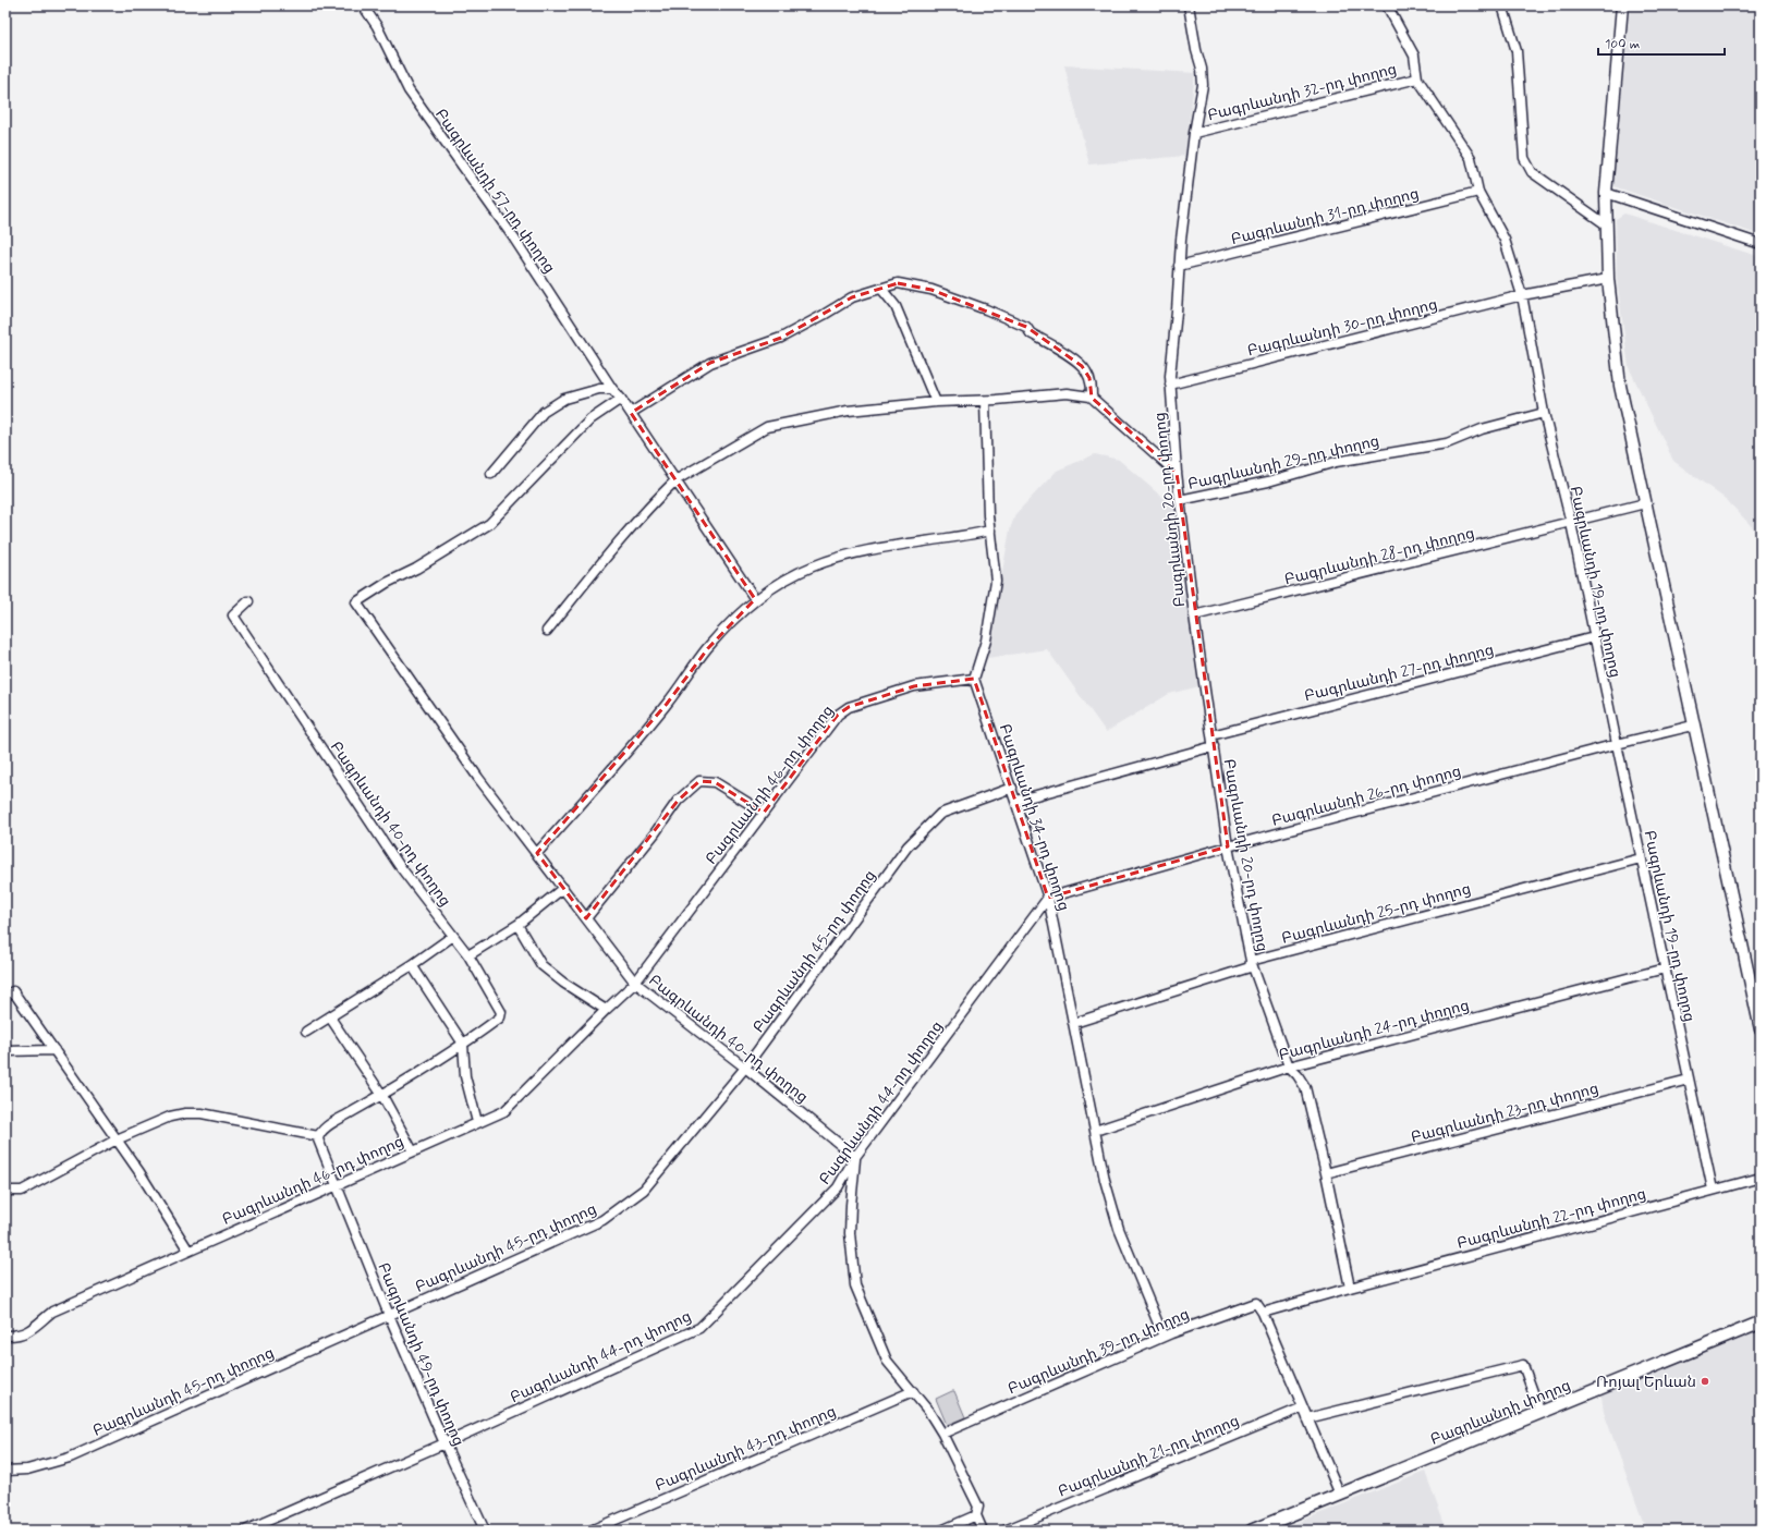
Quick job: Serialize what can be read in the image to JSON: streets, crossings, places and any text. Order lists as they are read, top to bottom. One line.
{"streets":{"main road":["Բագրևանդի փողոց"],"street":["Բագրևանդի 32-րդ փողոց","Բագրևանդի 57-րդ փողոց","Բագրևանդի 31-րդ փողոց","Բագրևանդի 30-րդ փողոց","Բագրևանդի 29-րդ փողոց","Բագրևանդի 20-րդ փողոց","Բագրևանդի 28-րդ փողոց","Բագրևանդի 19-րդ փողոց","Բագրևանդի 27-րդ փողոց","Բագրևանդի 46-րդ փողոց","Բագրևանդի 26-րդ փողոց","Բագրևանդի 34-րդ փողոց","Բագրևանդի 40-րդ փողոց","Բագրևանդի 25-րդ փողոց","Բագրևանդի 45-րդ փողոց","Բագրևանդի 24-րդ փողոց","Բագրևանդի 44-րդ փողոց","Բագրևանդի 23-րդ փողոց","Բագրևանդի 22-րդ փողոց","Բագրևանդի 39-րդ փողոց","Բագրևանդի 49-րդ փողոց","Բագրևանդի 43-րդ փողոց","Բագրևանդի 21-րդ փողոց"]},"crossings":[["Բագրևանդի 32-րդ փողոց","Բագրևանդի 20-րդ փողոց"],["Բագրևանդի 32-րդ փողոց","Բագրևանդի 19-րդ փողոց"],["Բագրևանդի 31-րդ փողոց","Բագրևանդի 20-րդ փողոց"],["Բագրևանդի 31-րդ փողոց","Բագրևանդի 19-րդ փողոց"],["Բագրևանդի 30-րդ փողոց","Բագրևանդի 20-րդ փողոց"],["Բագրևանդի 30-րդ փողոց","Բագրևանդի 19-րդ փողոց"],["Բագրևանդի 29-րդ փողոց","Բագրևանդի 20-րդ փողոց"],["Բագրևանդի 29-րդ փողոց","Բագրևանդի 19-րդ փողոց"],["Բագրևանդի 20-րդ փողոց","Բագրևանդի 28-րդ փողոց"],["Բագրևանդի 20-րդ փողոց","Բագրևանդի 27-րդ փողոց"],["Բագրևանդի 20-րդ փողոց","Բագրևանդի 26-րդ փողոց"],["Բագրևանդի 20-րդ փողոց","Բագրևանդի 25-րդ փողոց"],["Բագրևանդի 20-րդ փողոց","Բագրևանդի 24-րդ փողոց"],["Բագրևանդի 20-րդ փողոց","Բագրևանդի 23-րդ փողոց"],["Բագրևանդի 20-րդ փողոց","Բագրևանդի 22-րդ փողոց"],["Բագրևանդի 28-րդ փողոց","Բագրևանդի 19-րդ փողոց"],["Բագրևանդի 19-րդ փողոց","Բագրևանդի 27-րդ փողոց"],["Բագրևանդի 19-րդ փողոց","Բագրևանդի 26-րդ փողոց"],["Բագրևանդի 19-րդ փողոց","Բագրևանդի 25-րդ փողոց"],["Բագրևանդի 19-րդ փողոց","Բագրևանդի 24-րդ փողոց"],["Բագրևանդի 19-րդ փողոց","Բագրևանդի 23-րդ փողոց"],["Բագրևանդի 19-րդ փողոց","Բագրևանդի 22-րդ փողոց"],["Բագրևանդի 46-րդ փողոց","Բագրևանդի 34-րդ փողոց"],["Բագրևանդի 46-րդ փողոց","Բագրևանդի 40-րդ փողոց"],["Բագրևանդի 46-րդ փողոց","Բագրևանդի 49-րդ փողոց"],["Բագրևանդի 26-րդ փողոց","Բագրևանդի 34-րդ փողոց"],["Բագրևանդի 26-րդ փողոց","Բագրևանդի 44-րդ փողոց"],["Բագրևանդի 34-րդ փողոց","Բագրևանդի 25-րդ փողոց"],["Բագրևանդի 34-րդ փողոց","Բագրևանդի 45-րդ փողոց"],["Բագրևանդի 34-րդ փողոց","Բագրևանդի 24-րդ փողոց"],["Բագրևանդի 34-րդ փողոց","Բագրևանդի 44-րդ փողոց"],["Բագրևանդի 34-րդ փողոց","Բագրևանդի 39-րդ փողոց"],["Բագրևանդի 40-րդ փողոց","Բագրևանդի 45-րդ փողոց"],["Բագրևանդի 40-րդ փողոց","Բագրևանդի 44-րդ փողոց"],["Բագրևանդի 40-րդ փողոց","Բագրևանդի 49-րդ փողոց"],["Բագրևանդի 45-րդ փողոց","Բագրևանդի 49-րդ փողոց"],["Բագրևանդի 44-րդ փողոց","Բագրևանդի 49-րդ փողոց"]],"places":["Ռոյալ Երևան"],"scale_bar":"100 m"}
